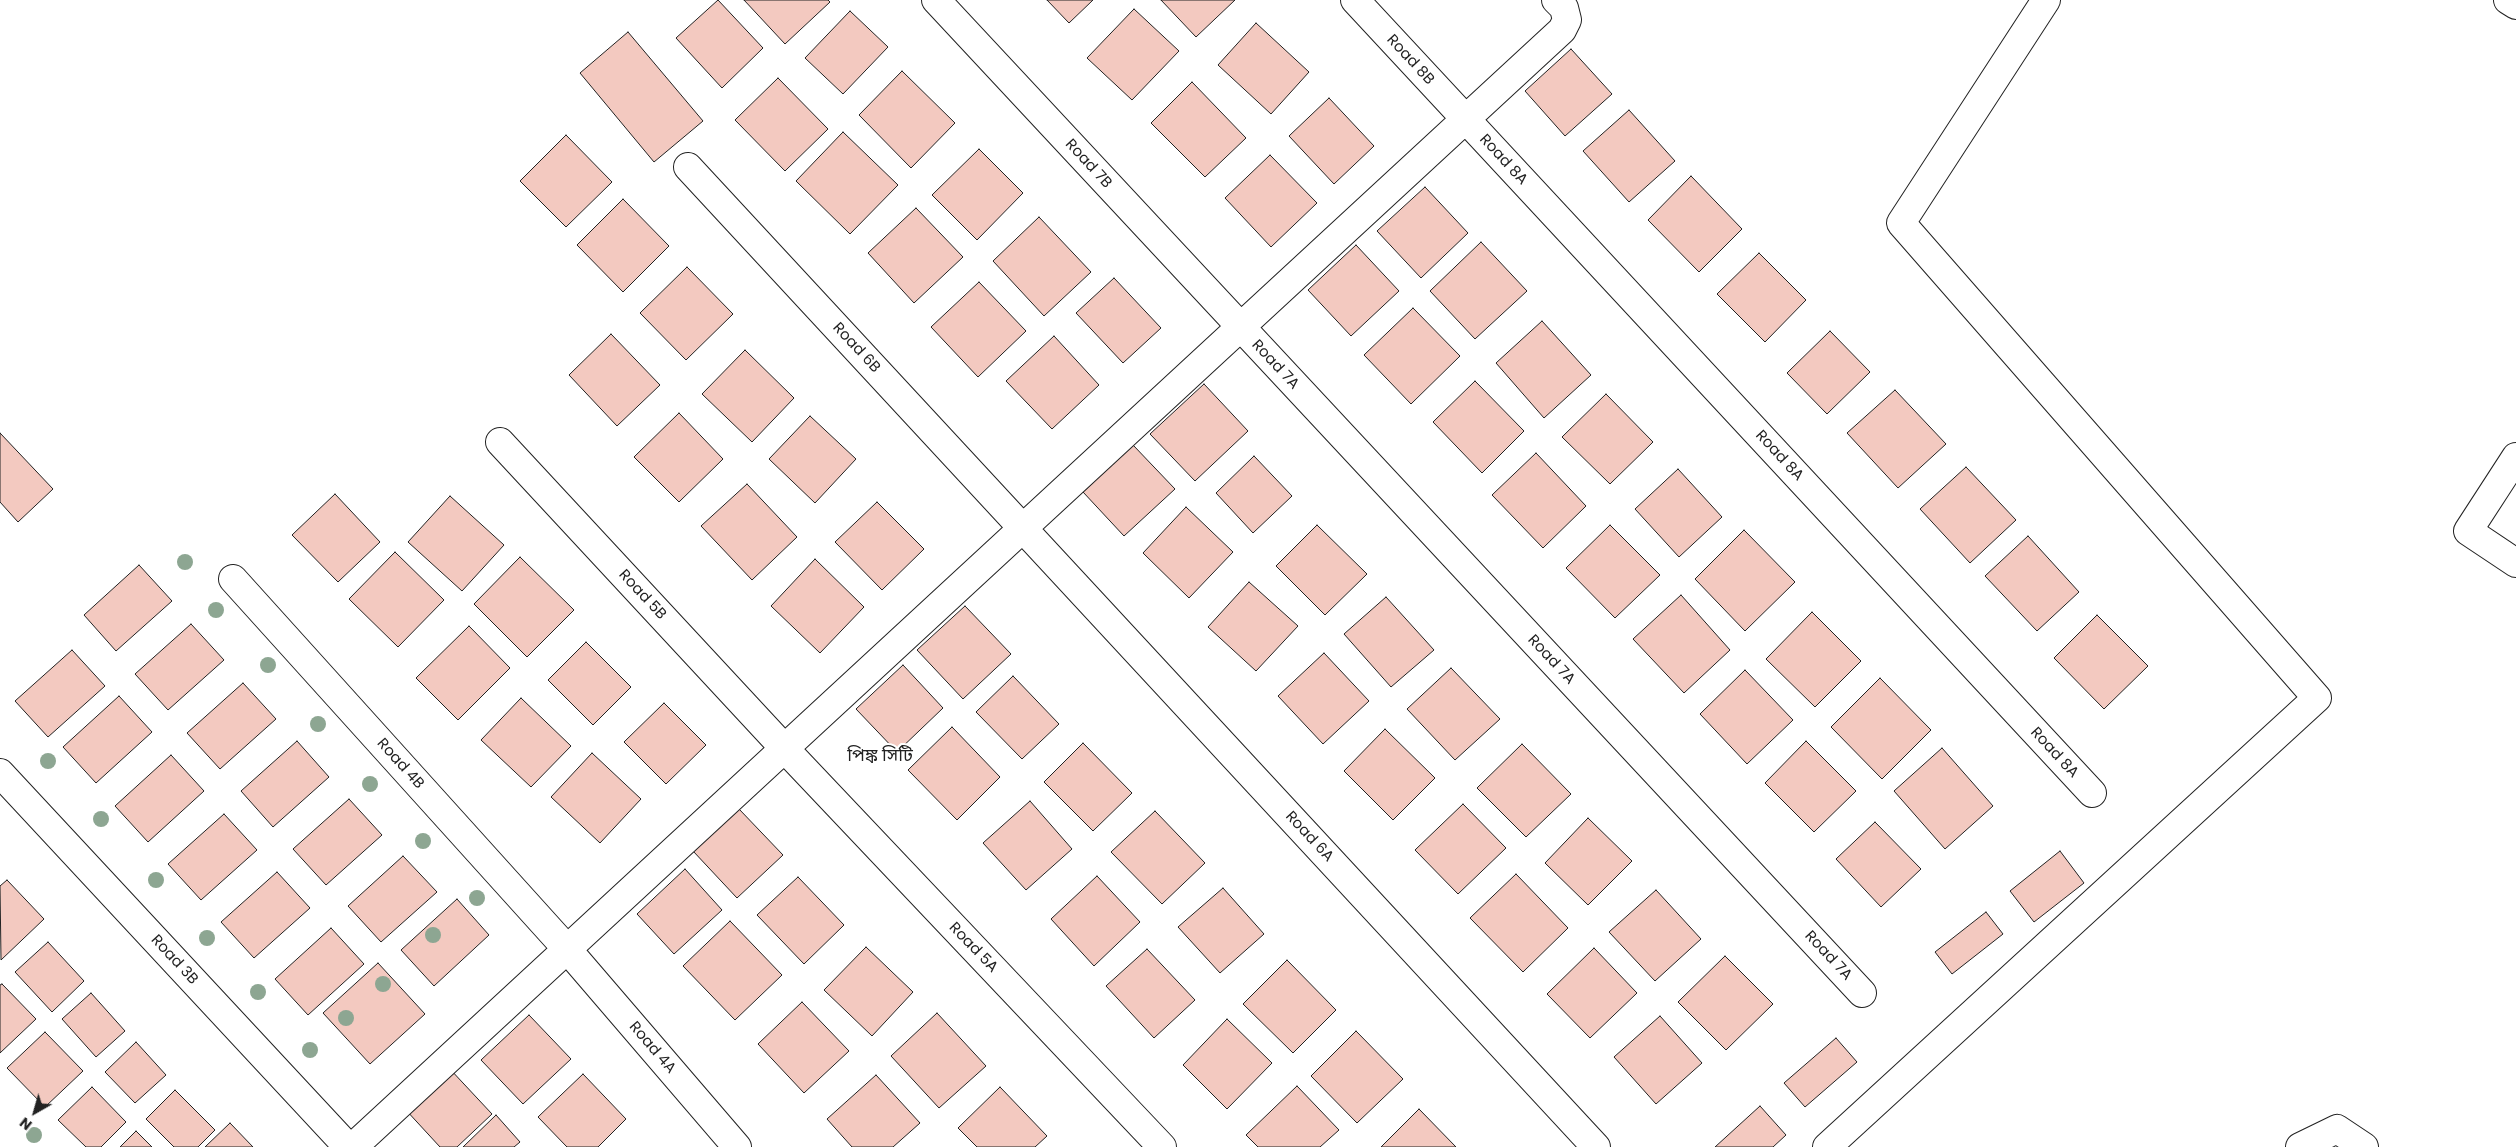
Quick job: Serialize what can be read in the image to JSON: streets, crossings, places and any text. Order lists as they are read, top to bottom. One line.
{"streets":{"street":["Road 8B","Road 8A","Road 7B","Road 6B","Road 7A","Road 5B","Road 4B","Road 6A","Road 5A","Road 3B","Road 4A"]},"crossings":[["Road 8B","Road 8A"],["Road 7B","Road 7A"],["Road 6B","Road 6A"],["Road 5B","Road 5A"],["Road 4B","Road 4A"]],"districts":["পিঙ্ক সিটি"],"north":"bottom left"}
